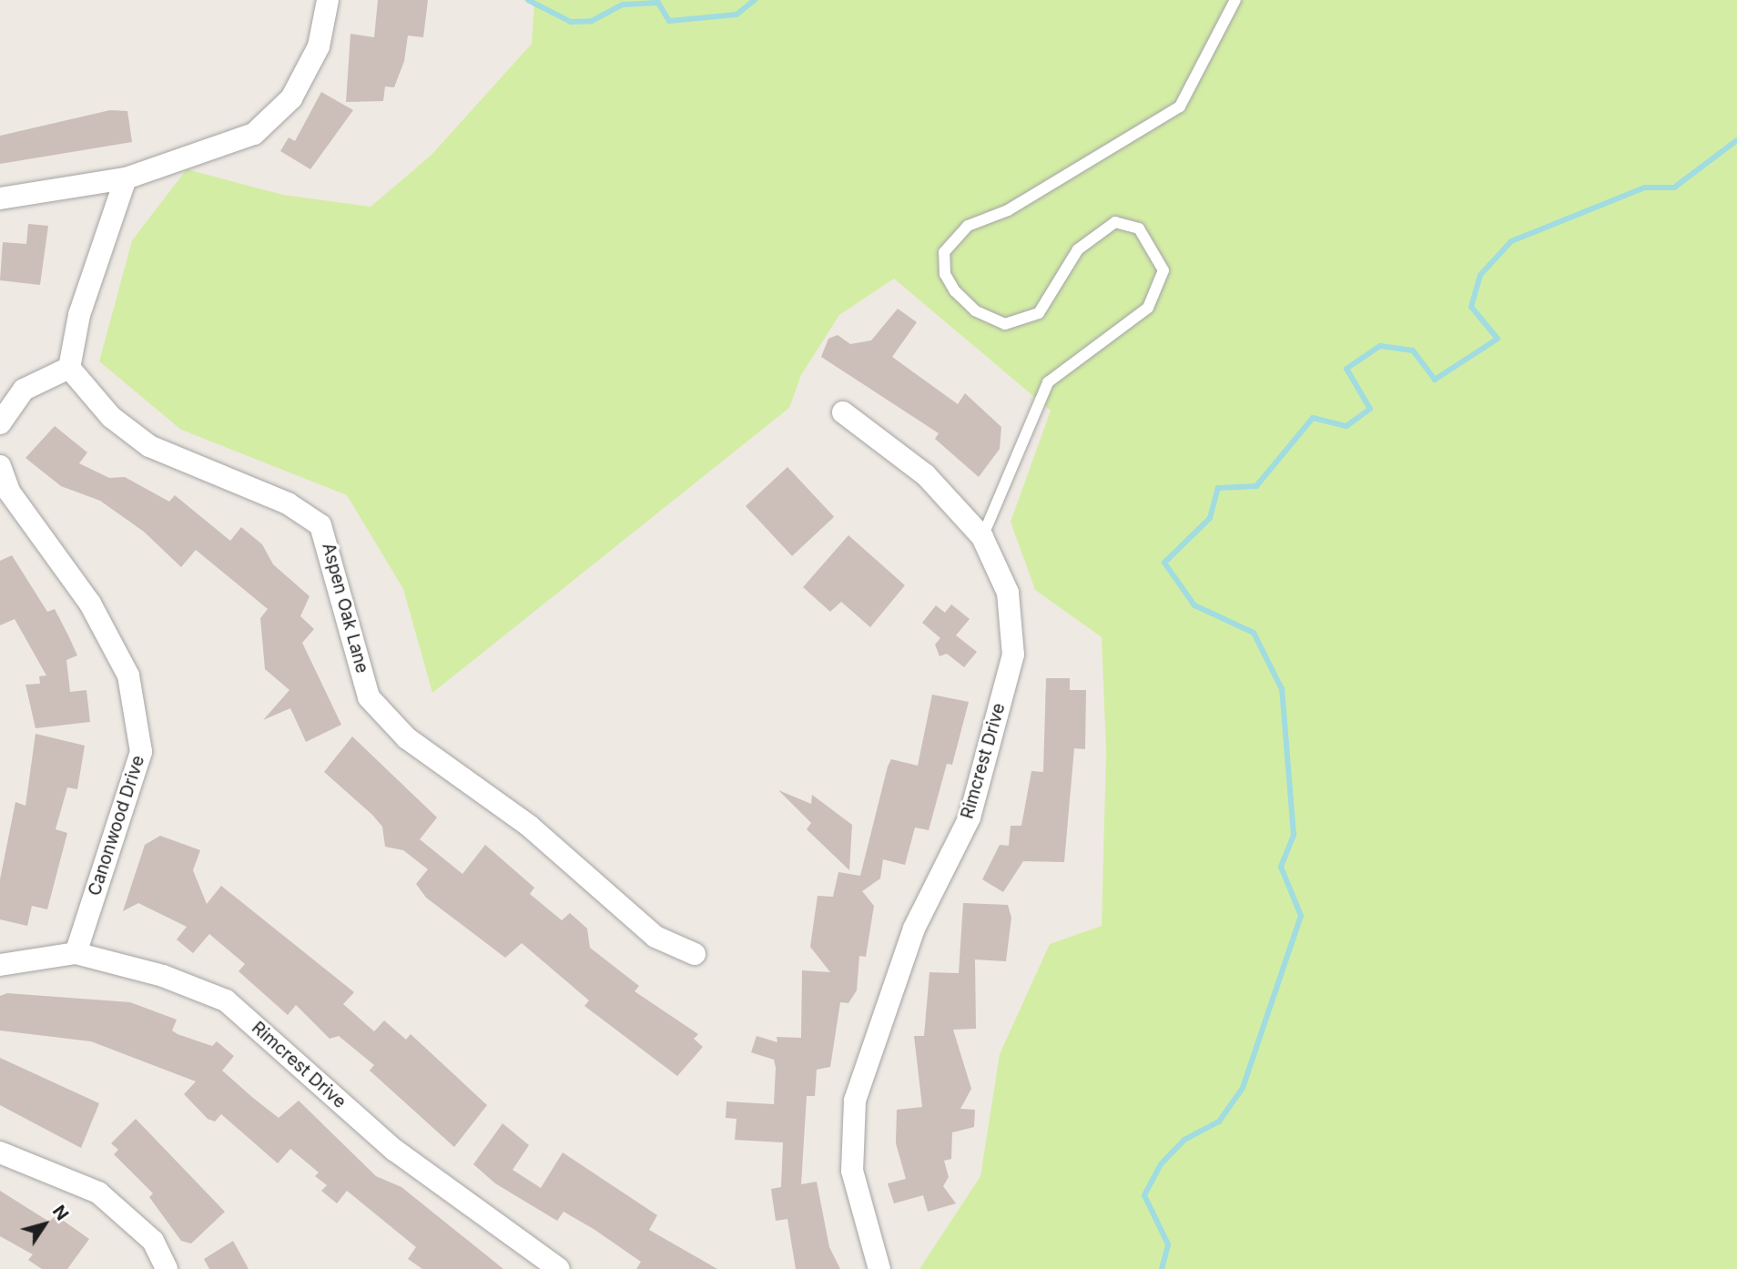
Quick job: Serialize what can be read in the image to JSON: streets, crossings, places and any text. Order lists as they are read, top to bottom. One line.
{"streets":{"street":["Aspen Oak Lane","Rimcrest Drive","Canonwood Drive"]},"crossings":[["Rimcrest Drive","Canonwood Drive"]],"north":"top right"}
